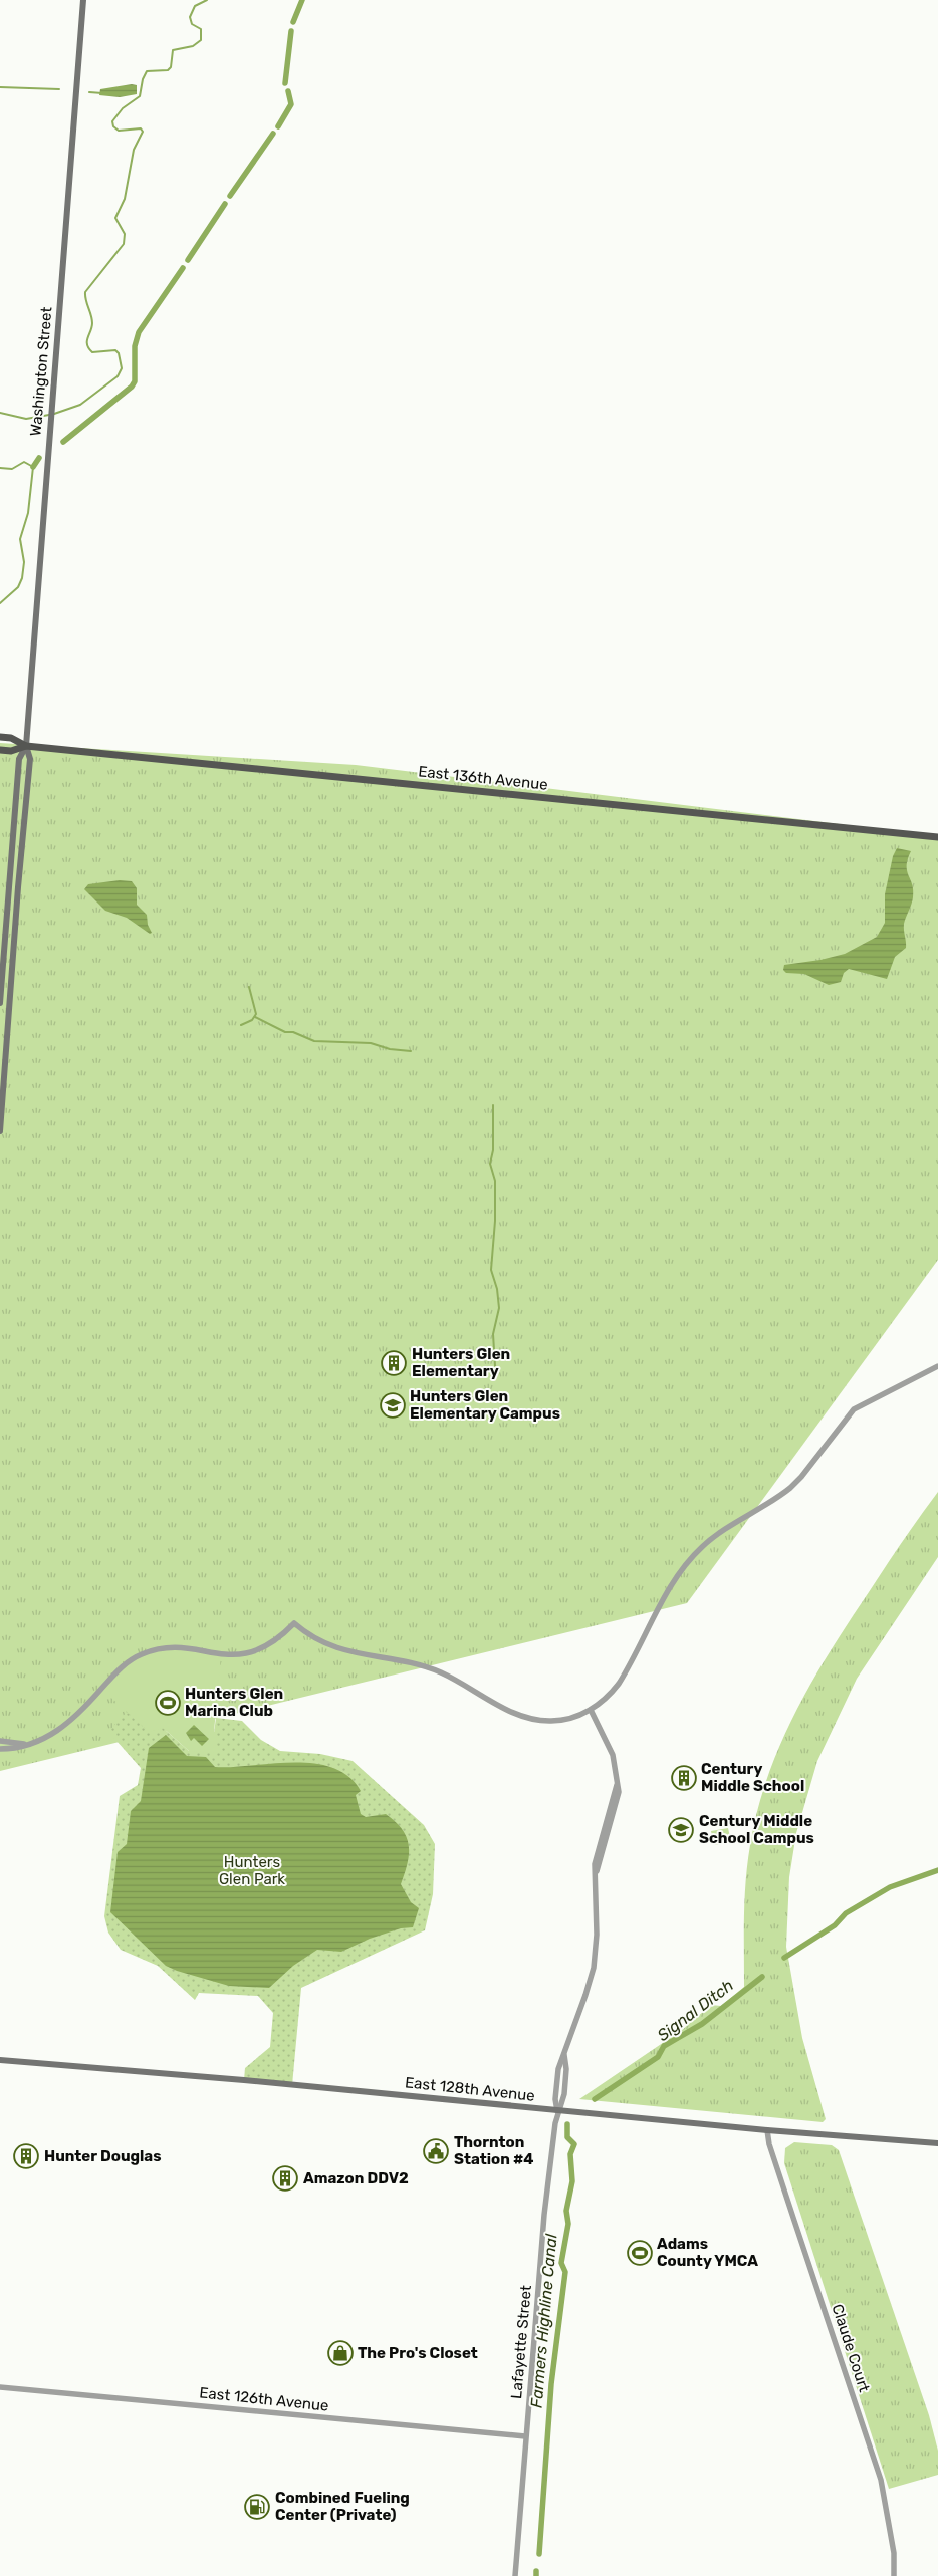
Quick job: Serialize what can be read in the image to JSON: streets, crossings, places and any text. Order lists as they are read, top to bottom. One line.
{"streets":{"main road":["Washington Street","East 136th Avenue","East 128th Avenue"],"street":["Lafayette Street","Claude Court","East 126th Avenue"]},"crossings":[["Washington Street","East 136th Avenue"],["East 128th Avenue","Lafayette Street"],["East 128th Avenue","Claude Court"],["Lafayette Street","East 126th Avenue"]],"water":["Signal Ditch","Farmers Highline Canal"],"parks":["Hunters Glen Park"],"places":{"building":["Hunters Glen Elementary","Century Middle School","Hunter Douglas","Amazon DDV2"],"school or university":["Hunters Glen Elementary Campus","Century Middle School Campus"],"sports":["Hunters Glen Marina Club","Adams County YMCA"],"public building":["Thornton Station #4"],"shop":["The Pro's Closet"],"fuel station":["Combined Fueling Center (Private)"]}}
